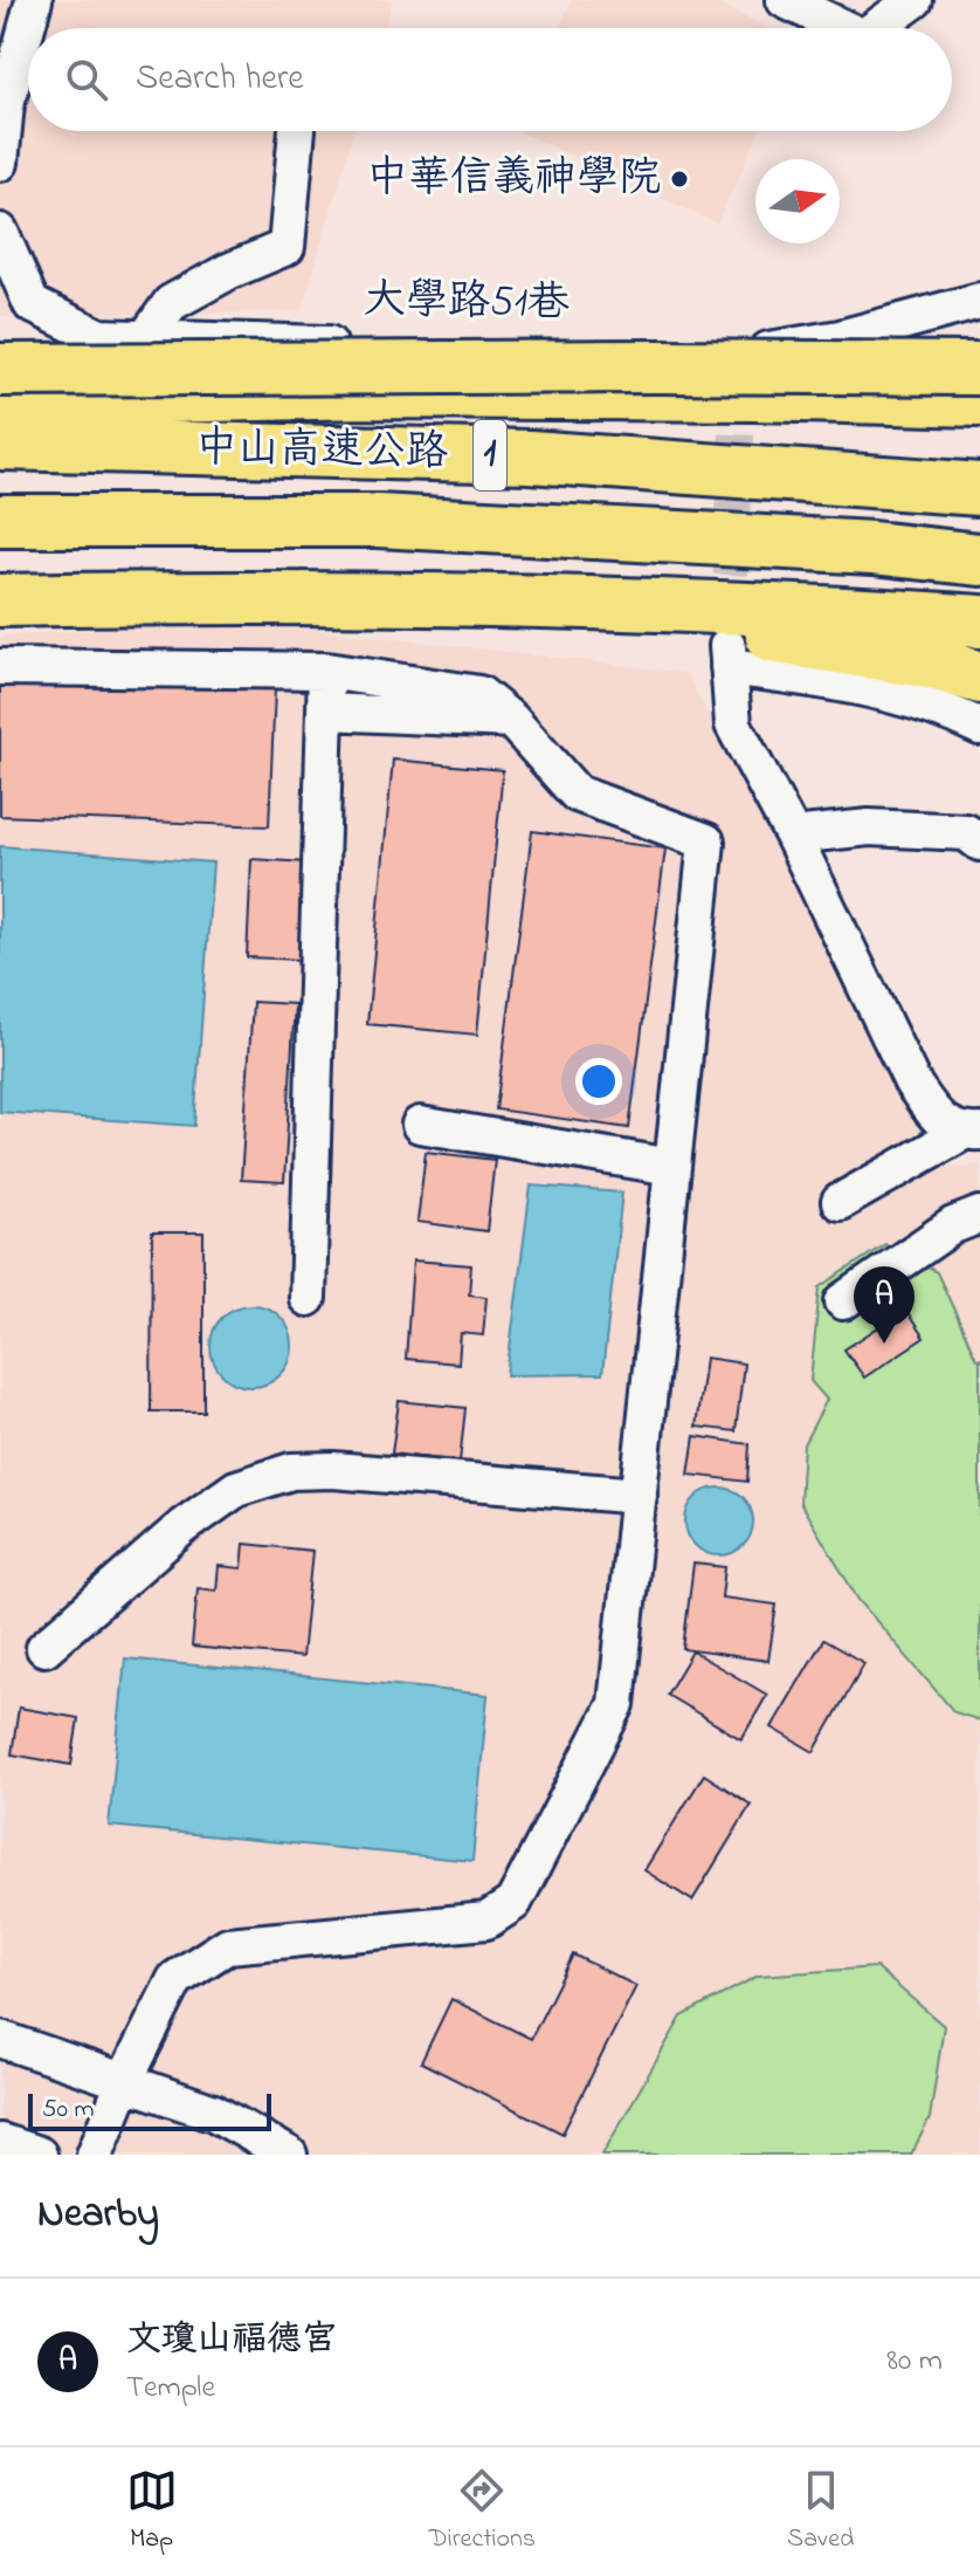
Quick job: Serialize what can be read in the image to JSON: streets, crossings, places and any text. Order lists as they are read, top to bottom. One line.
{"streets":{"highway":["中山高速公路","1"],"street":["大學路51巷"]},"places":["中華信義神學院"],"scale_bar":"50 m","north":"right","page":{"search":"Search here","pins":"A","scale":"50 m","heading":"Nearby","list":[{"mark":"A","name":"文瓊山福德宫","note":"Temple","value":"80 m"}],"nav":["Map","Directions","Saved"]}}
